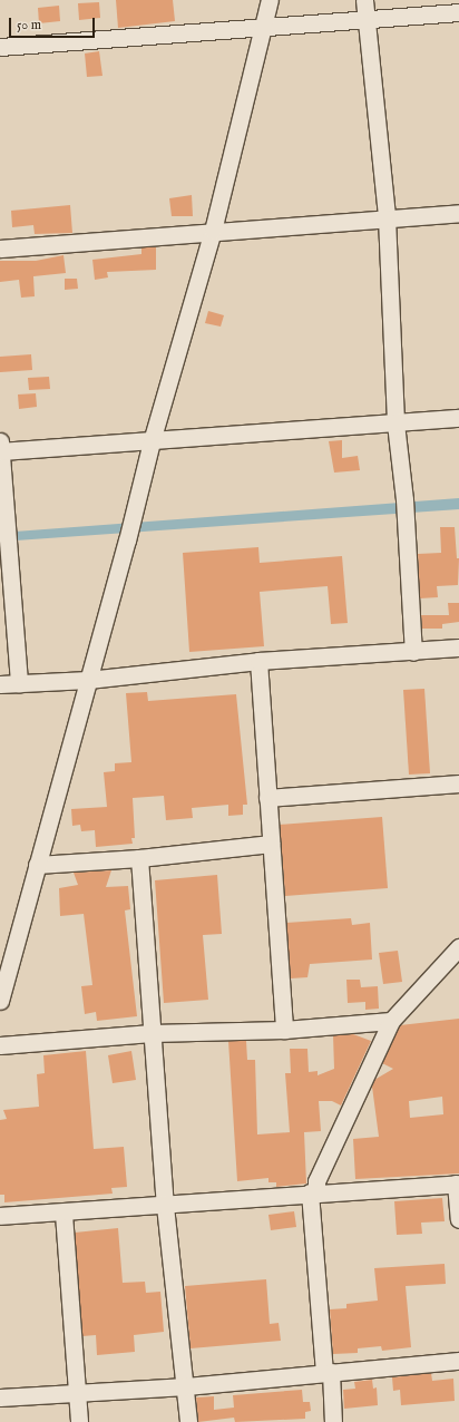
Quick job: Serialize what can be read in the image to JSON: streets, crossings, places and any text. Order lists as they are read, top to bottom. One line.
{"scale_bar":"50 m"}
